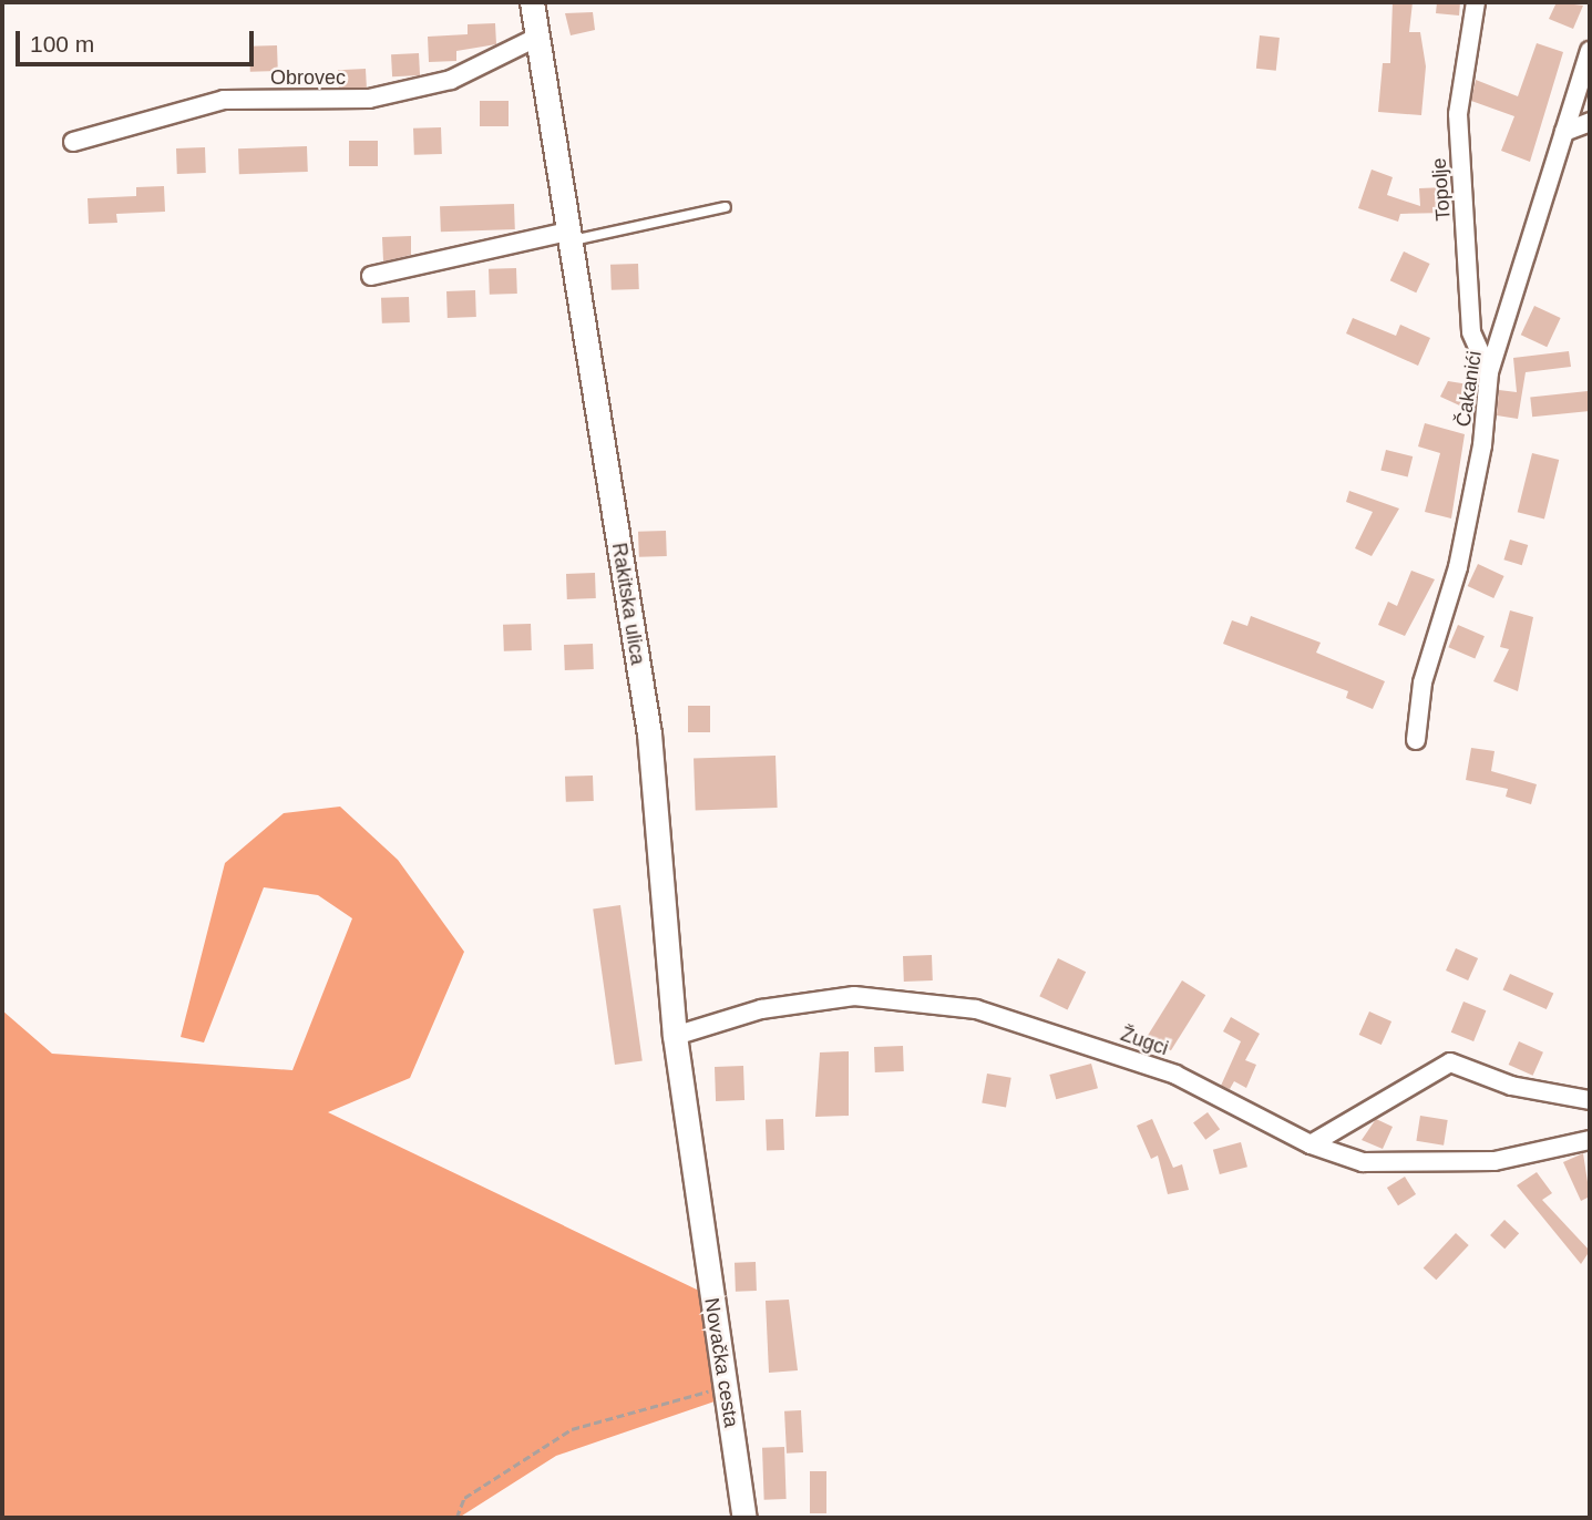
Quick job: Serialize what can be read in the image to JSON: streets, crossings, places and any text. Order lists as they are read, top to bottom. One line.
{"streets":{"street":["Obrovec","Topolje","Čakanići","Rakitska ulica","Žugci","Novačka cesta"]},"crossings":[["Obrovec","Rakitska ulica"],["Topolje","Čakanići"],["Rakitska ulica","Žugci"],["Rakitska ulica","Novačka cesta"]],"scale_bar":"100 m"}
